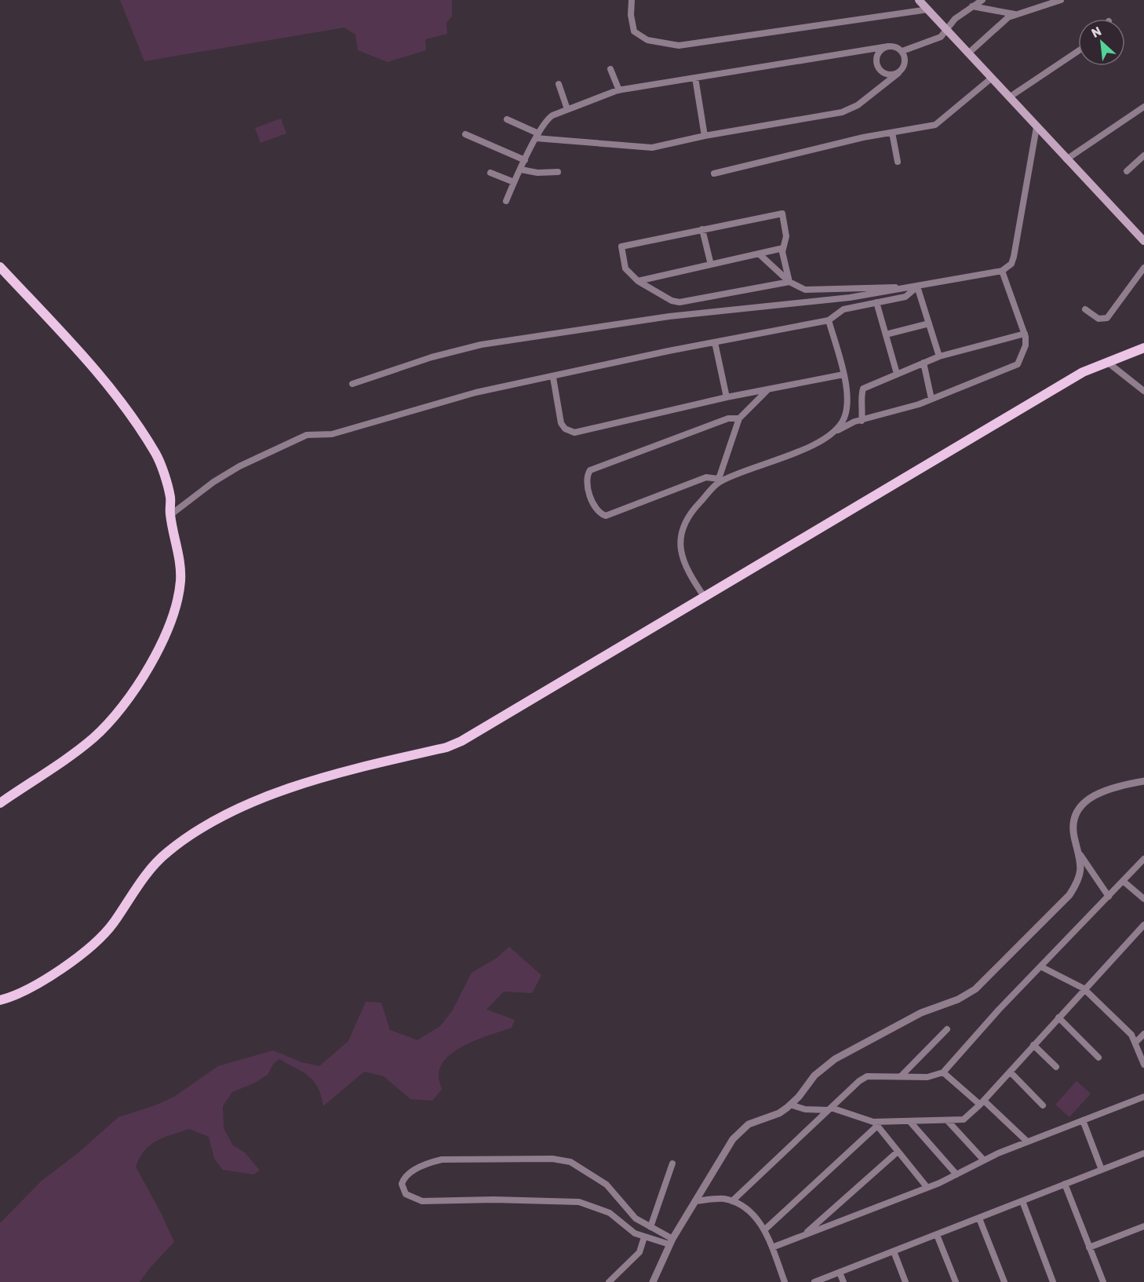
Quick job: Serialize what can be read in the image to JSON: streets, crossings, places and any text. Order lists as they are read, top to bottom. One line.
{"north":"top left"}
